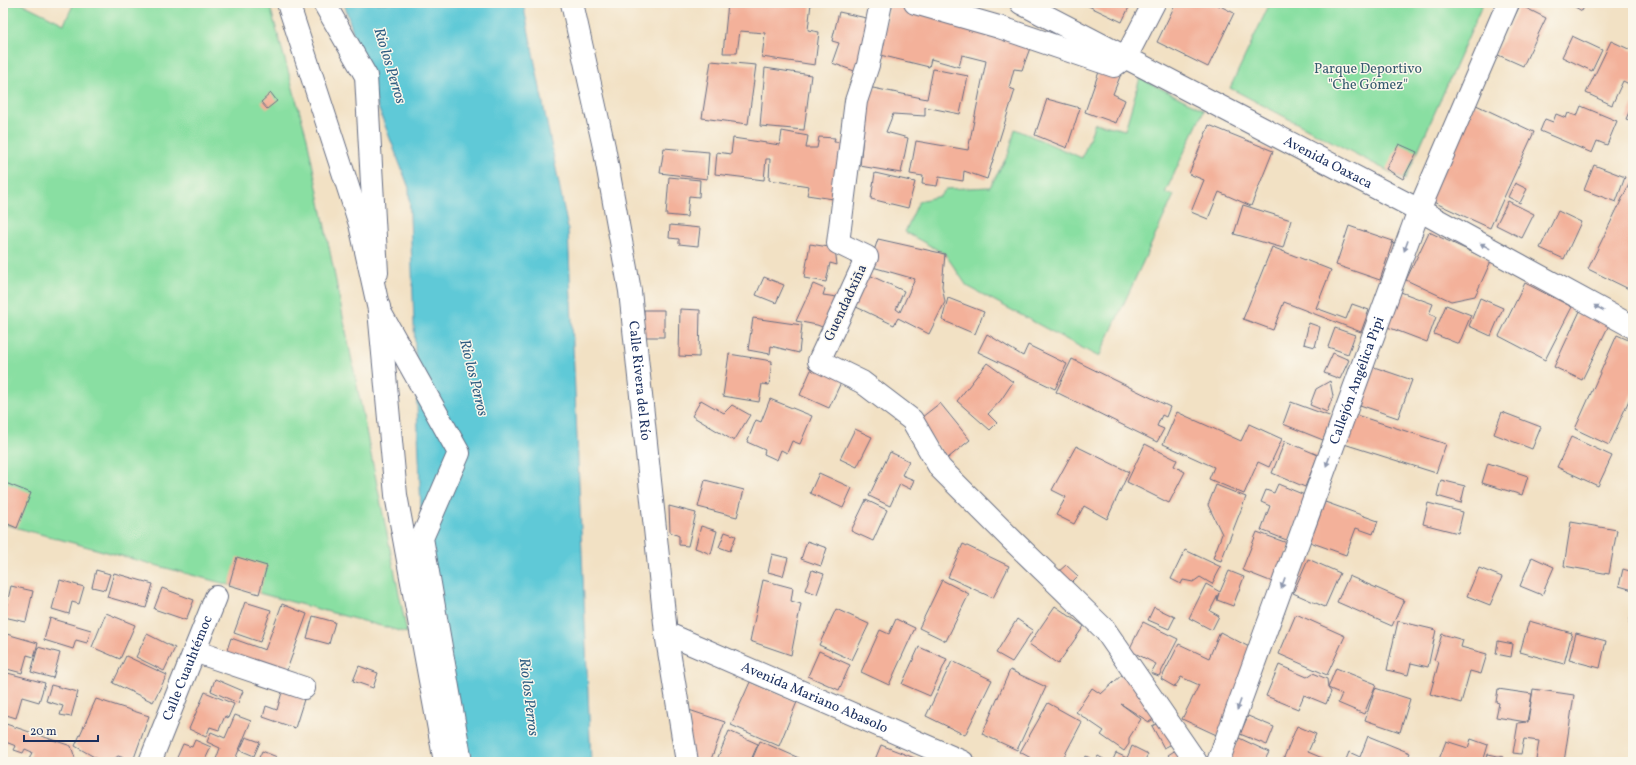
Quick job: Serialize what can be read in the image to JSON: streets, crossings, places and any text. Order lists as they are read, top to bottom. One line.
{"streets":{"street":["Avenida Oaxaca","Guendadxiña","Callejón Angélica Pipi","Calle Rivera del Río","Calle Cuauhtémoc","Avenida Mariano Abasolo"]},"crossings":[["Avenida Oaxaca","Callejón Angélica Pipi"],["Calle Rivera del Río","Avenida Mariano Abasolo"]],"one_way":["Avenida Oaxaca","Callejón Angélica Pipi"],"water":["Rio los Perros"],"parks":["Parque Deportivo \"Che Gómez\""],"scale_bar":"20 m"}
